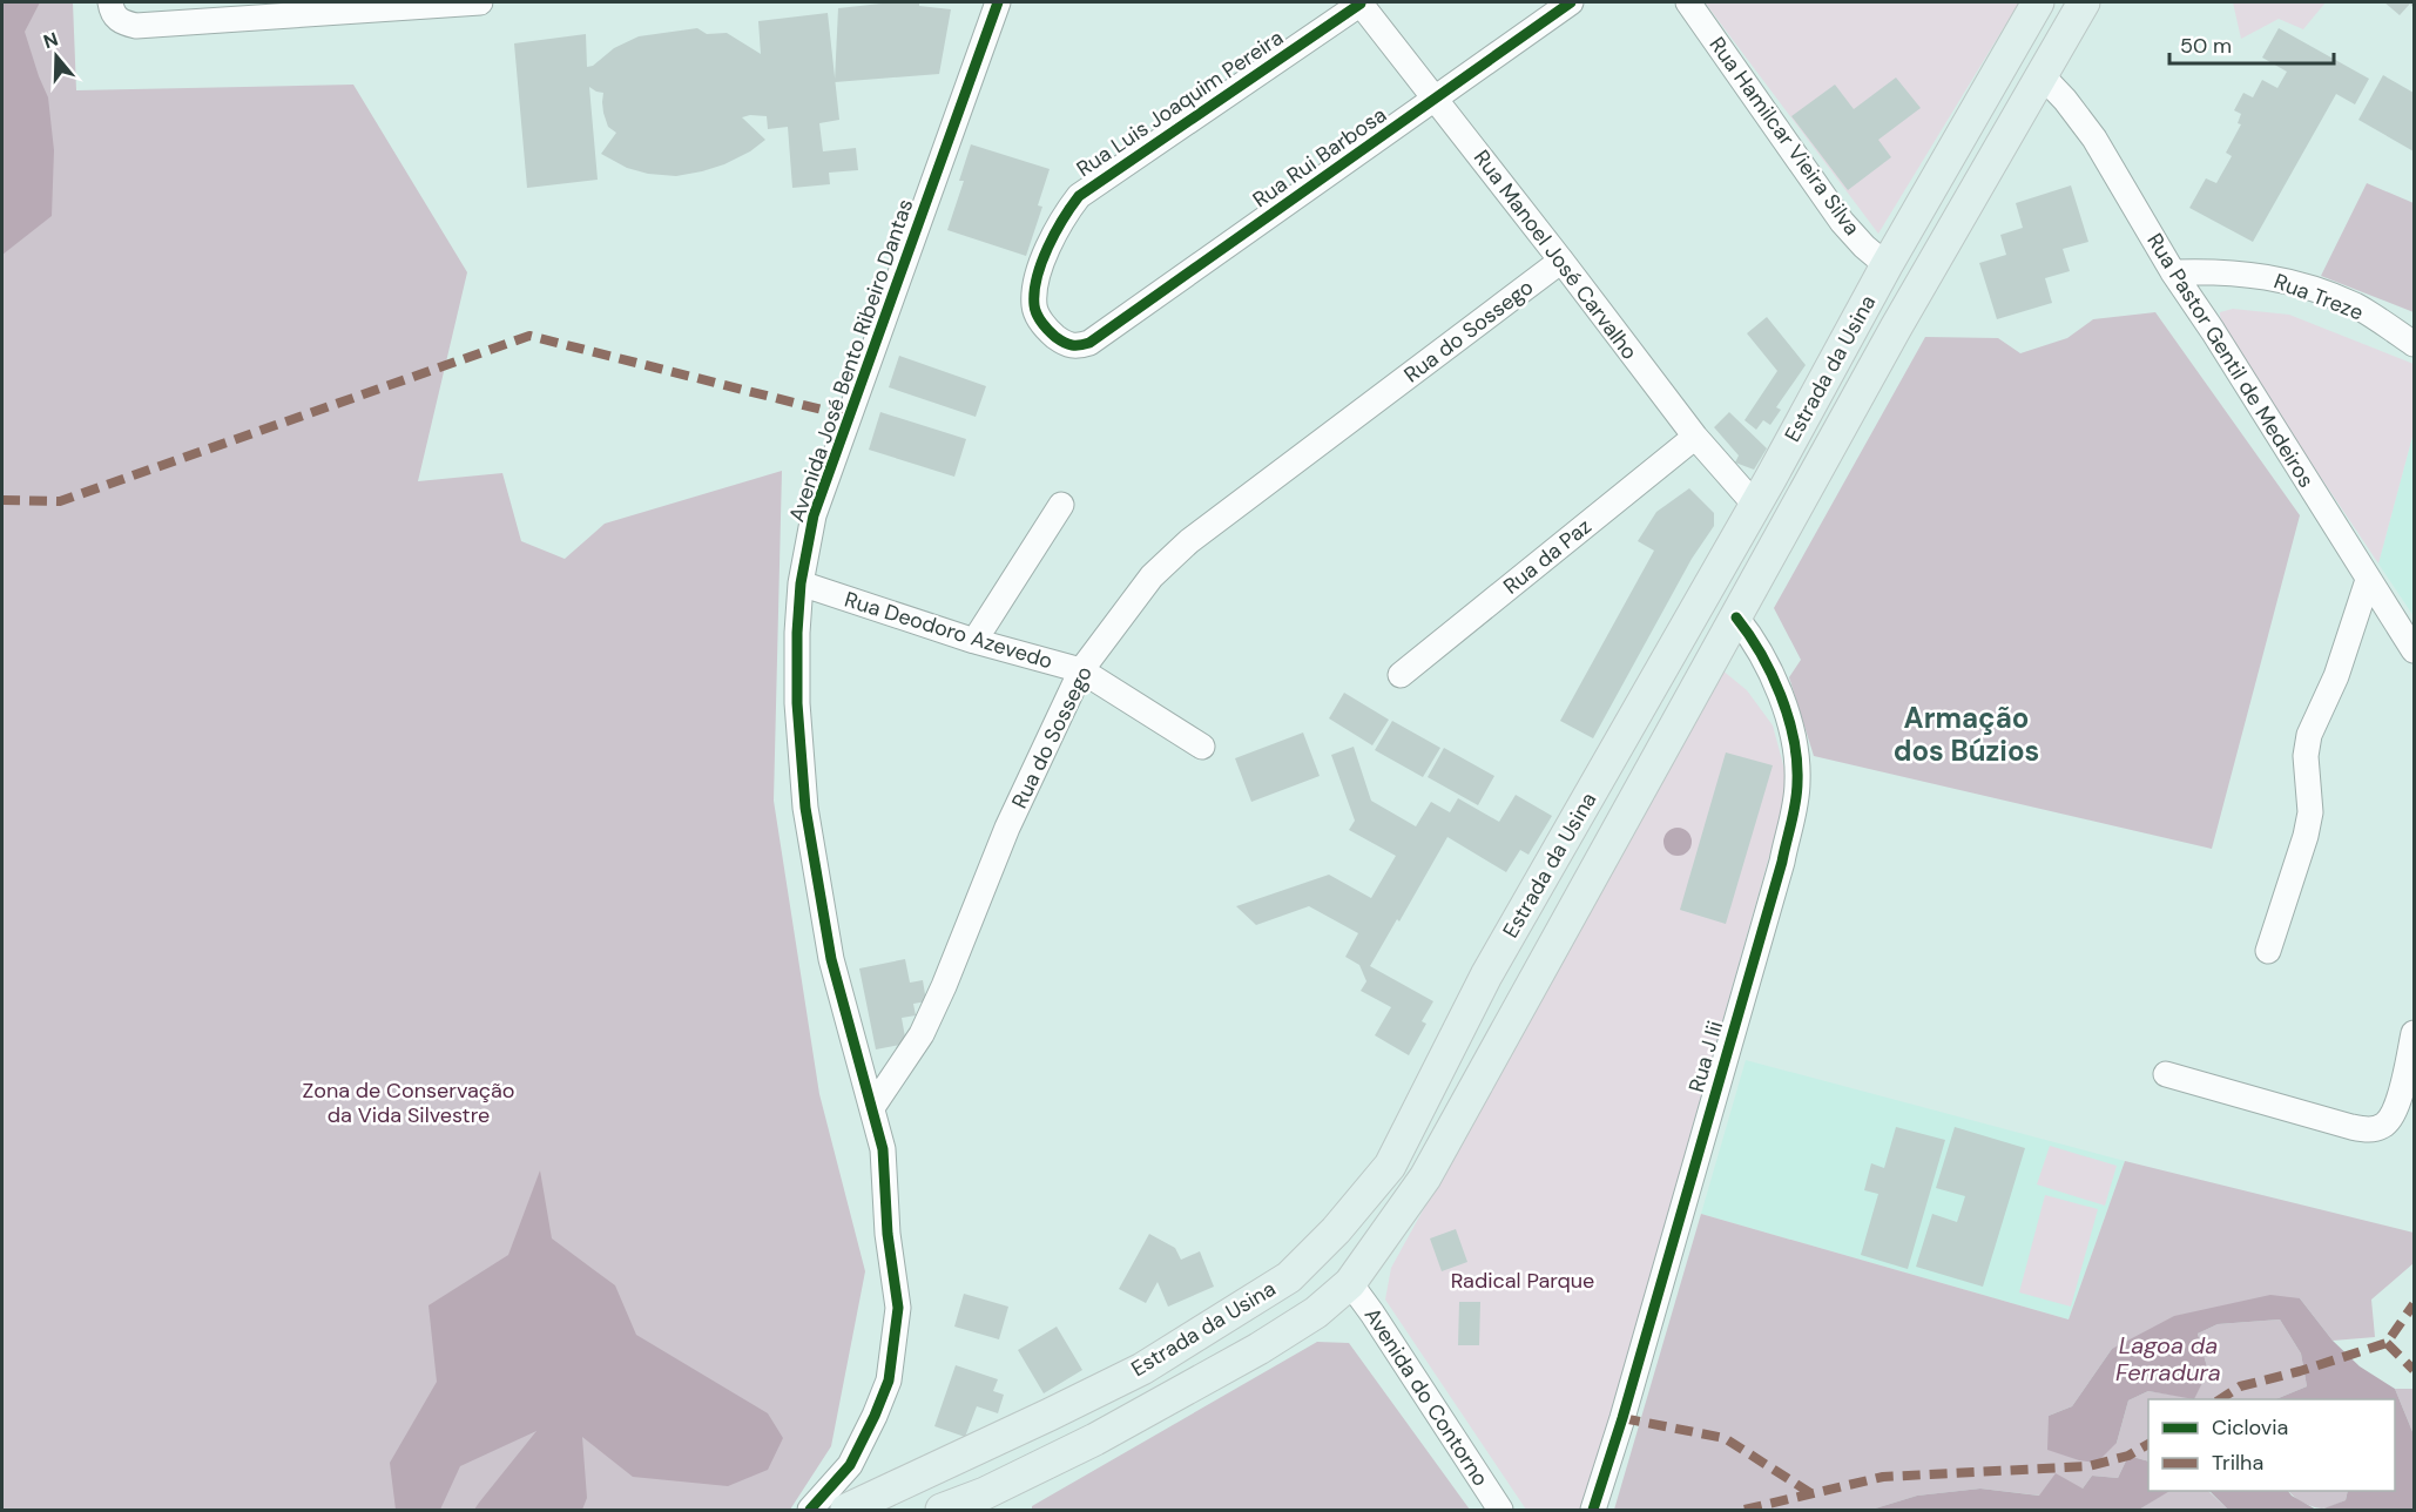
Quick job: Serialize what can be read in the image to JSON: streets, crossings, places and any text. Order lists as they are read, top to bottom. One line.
{"streets":{"main road":["Estrada da Usina"],"street":["Rua Luis Joaquim Pereira","Rua Hamilcar Vieira Silva","Rua Rui Barbosa","Rua Manoel José Carvalho","Rua Treze","Rua do Sossego","Avenida José Bento Ribeiro Dantas","Rua Pastor Gentil de Medeiros","Rua da Paz","Rua Deodoro Azevedo","Rua J Iii","Avenida do Contorno"]},"crossings":[["Rua Luis Joaquim Pereira","Rua Rui Barbosa"],["Rua Luis Joaquim Pereira","Rua Manoel José Carvalho"],["Rua Hamilcar Vieira Silva","Estrada da Usina"],["Rua Rui Barbosa","Rua Manoel José Carvalho"],["Rua Manoel José Carvalho","Rua do Sossego"],["Rua Manoel José Carvalho","Estrada da Usina"],["Rua Manoel José Carvalho","Rua da Paz"],["Rua Treze","Rua Pastor Gentil de Medeiros"],["Rua do Sossego","Avenida José Bento Ribeiro Dantas"],["Rua do Sossego","Rua Deodoro Azevedo"],["Avenida José Bento Ribeiro Dantas","Rua Deodoro Azevedo"],["Rua Pastor Gentil de Medeiros","Estrada da Usina"],["Estrada da Usina","Rua J Iii"],["Estrada da Usina","Avenida do Contorno"]],"districts":["Armação dos Búzios"],"water":["Lagoa da Ferradura"],"parks":["Zona de Conservação da Vida Silvestre","Radical Parque"],"legend":["Ciclovia","Trilha"],"scale_bar":"50 m","north":"top"}
